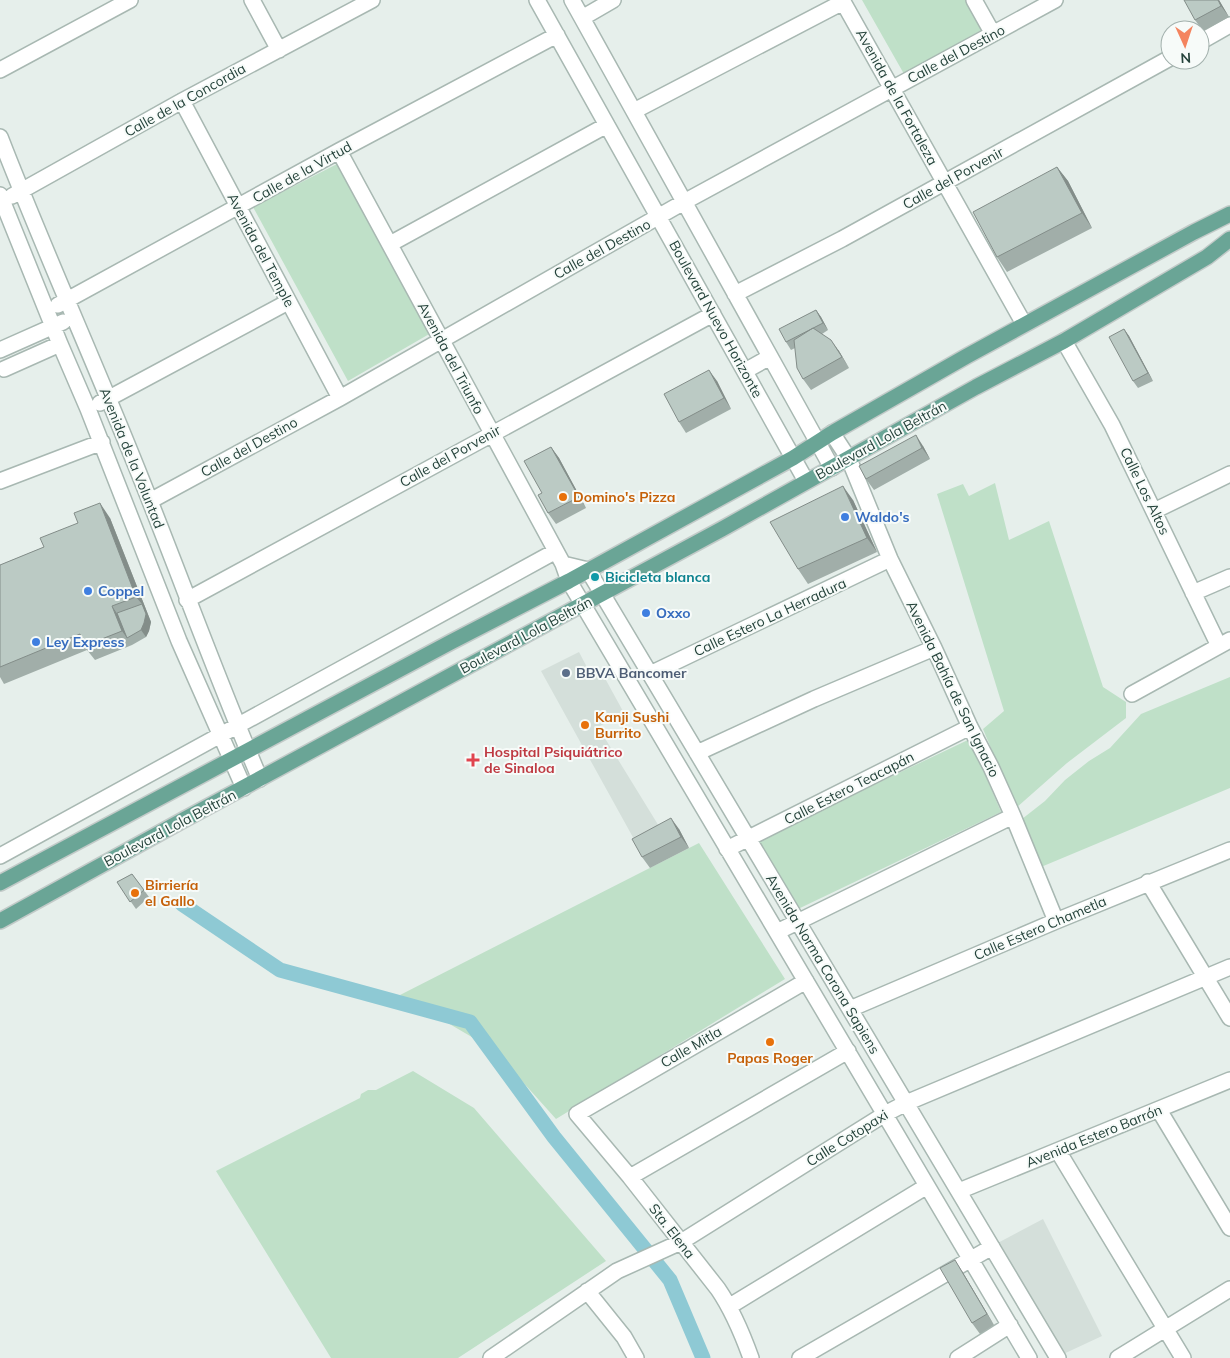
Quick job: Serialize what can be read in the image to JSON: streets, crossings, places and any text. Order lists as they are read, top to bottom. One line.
{"streets":{"main road":["Boulevard Lola Beltrán"],"street":["Calle del Destino","Avenida de la Fortaleza","Calle de la Concordia","Calle de la Virtud","Calle del Porvenir","Avenida del Temple","Boulevard Nuevo Horizonte","Avenida del Triunfo","Avenida de la Voluntad","Calle Los Altos","Calle Estero La Herradura","Avenida Bahía de San Ignacio","Calle Estero Teacapán","Calle Estero Chametla","Avenida Norma Corona Sapiens","Calle Mitla","Avenida Estero Barrón","Calle Cotopaxi","Sta. Elena"]},"crossings":[["Calle del Destino","Avenida de la Fortaleza"],["Calle del Destino","Avenida del Temple"],["Calle del Destino","Boulevard Nuevo Horizonte"],["Calle del Destino","Avenida del Triunfo"],["Calle del Destino","Avenida de la Voluntad"],["Avenida de la Fortaleza","Calle del Porvenir"],["Avenida de la Fortaleza","Boulevard Lola Beltrán"],["Calle de la Concordia","Avenida del Temple"],["Calle de la Concordia","Avenida de la Voluntad"],["Calle de la Virtud","Avenida del Temple"],["Calle de la Virtud","Boulevard Nuevo Horizonte"],["Calle de la Virtud","Avenida del Triunfo"],["Calle de la Virtud","Avenida de la Voluntad"],["Calle del Porvenir","Boulevard Nuevo Horizonte"],["Calle del Porvenir","Avenida del Triunfo"],["Calle del Porvenir","Avenida de la Voluntad"],["Boulevard Nuevo Horizonte","Boulevard Lola Beltrán"],["Avenida del Triunfo","Boulevard Lola Beltrán"],["Avenida del Triunfo","Avenida Norma Corona Sapiens"],["Boulevard Lola Beltrán","Avenida de la Voluntad"],["Boulevard Lola Beltrán","Calle Los Altos"],["Boulevard Lola Beltrán","Avenida Bahía de San Ignacio"],["Boulevard Lola Beltrán","Avenida Norma Corona Sapiens"],["Calle Estero La Herradura","Avenida Bahía de San Ignacio"],["Calle Estero La Herradura","Avenida Norma Corona Sapiens"],["Avenida Bahía de San Ignacio","Calle Estero Teacapán"],["Avenida Bahía de San Ignacio","Calle Estero Chametla"],["Calle Estero Teacapán","Avenida Norma Corona Sapiens"],["Calle Estero Chametla","Avenida Norma Corona Sapiens"],["Avenida Norma Corona Sapiens","Calle Mitla"],["Avenida Norma Corona Sapiens","Avenida Estero Barrón"],["Avenida Norma Corona Sapiens","Calle Cotopaxi"],["Calle Mitla","Sta. Elena"],["Calle Cotopaxi","Sta. Elena"]],"places":{"other":["Domino's Pizza","Waldo's","Bicicleta blanca","Coppel","Oxxo","Ley Express","BBVA Bancomer","Kanji Sushi Burrito","Birriería el Gallo","Papas Roger"],"health":["Hospital Psiquiátrico de Sinaloa"]},"north":"bottom"}
